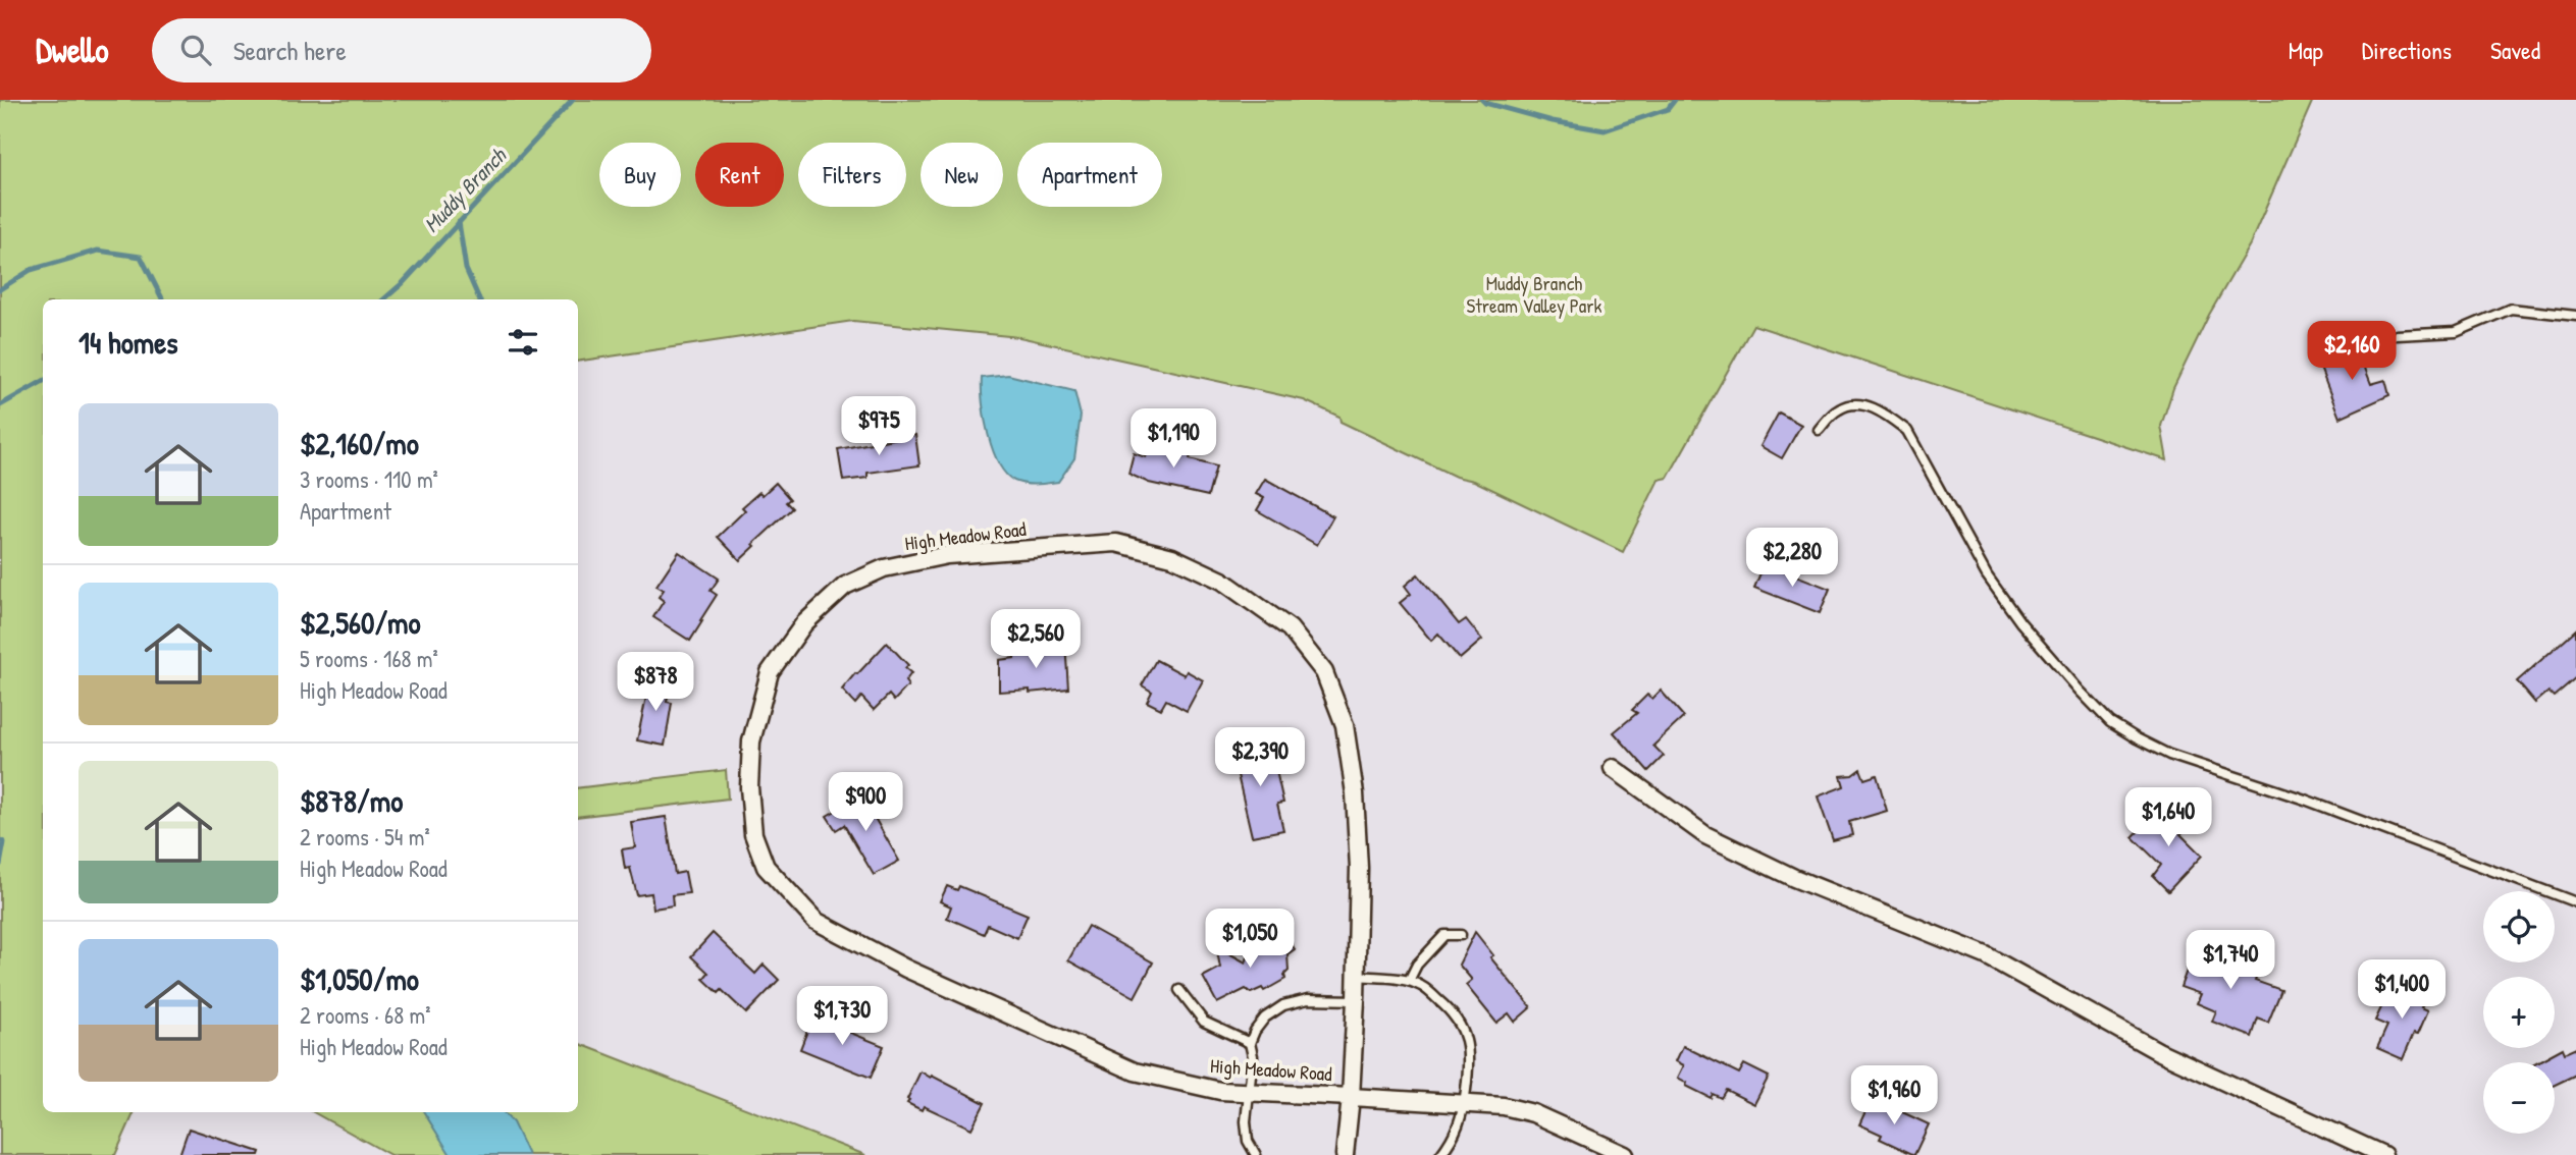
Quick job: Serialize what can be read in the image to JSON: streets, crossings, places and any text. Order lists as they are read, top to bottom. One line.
{"streets":{"street":["High Meadow Road"]},"water":["Muddy Branch"],"parks":["Muddy Branch Stream Valley Park"],"page":{"header":"Dwello","search":"Search here","nav":["Map","Directions","Saved"],"chip":["Buy","Rent","Filters","New","Apartment"],"heading":"14 homes","price":["$2,160","$975","$1,190","$2,280","$2,560","$878","$2,390","$900","$1,640","$1,050","$1,740","$1,400","$1,730","$1,960"],"list":[{"name":"$2,160/mo","note":"3 rooms · 110 m² · Apartment"},{"name":"$2,560/mo","note":"5 rooms · 168 m² · High Meadow Road"},{"name":"$878/mo","note":"2 rooms · 54 m² · High Meadow Road"},{"name":"$1,050/mo","note":"2 rooms · 68 m² · High Meadow Road"}],"map_buttons":["+","−"]}}
